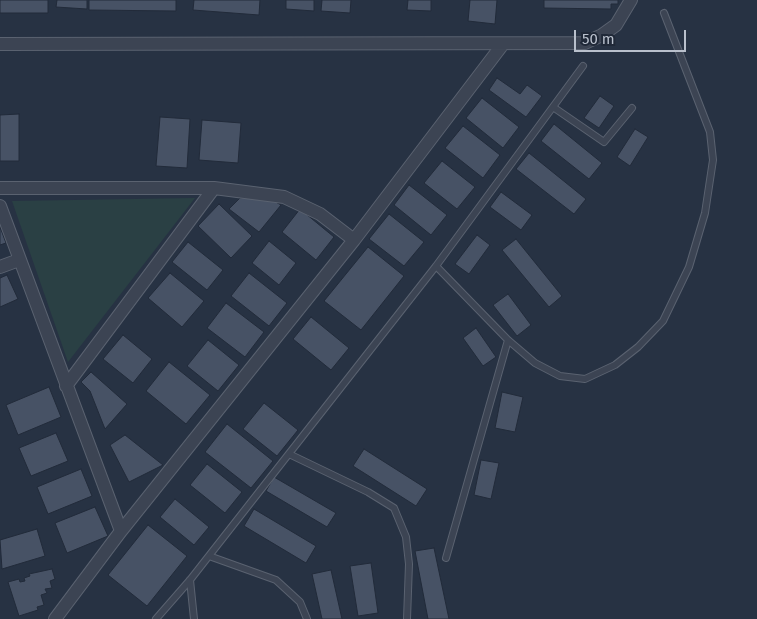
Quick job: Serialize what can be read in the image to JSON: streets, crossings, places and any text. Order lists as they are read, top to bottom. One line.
{"scale_bar":"50 m"}
